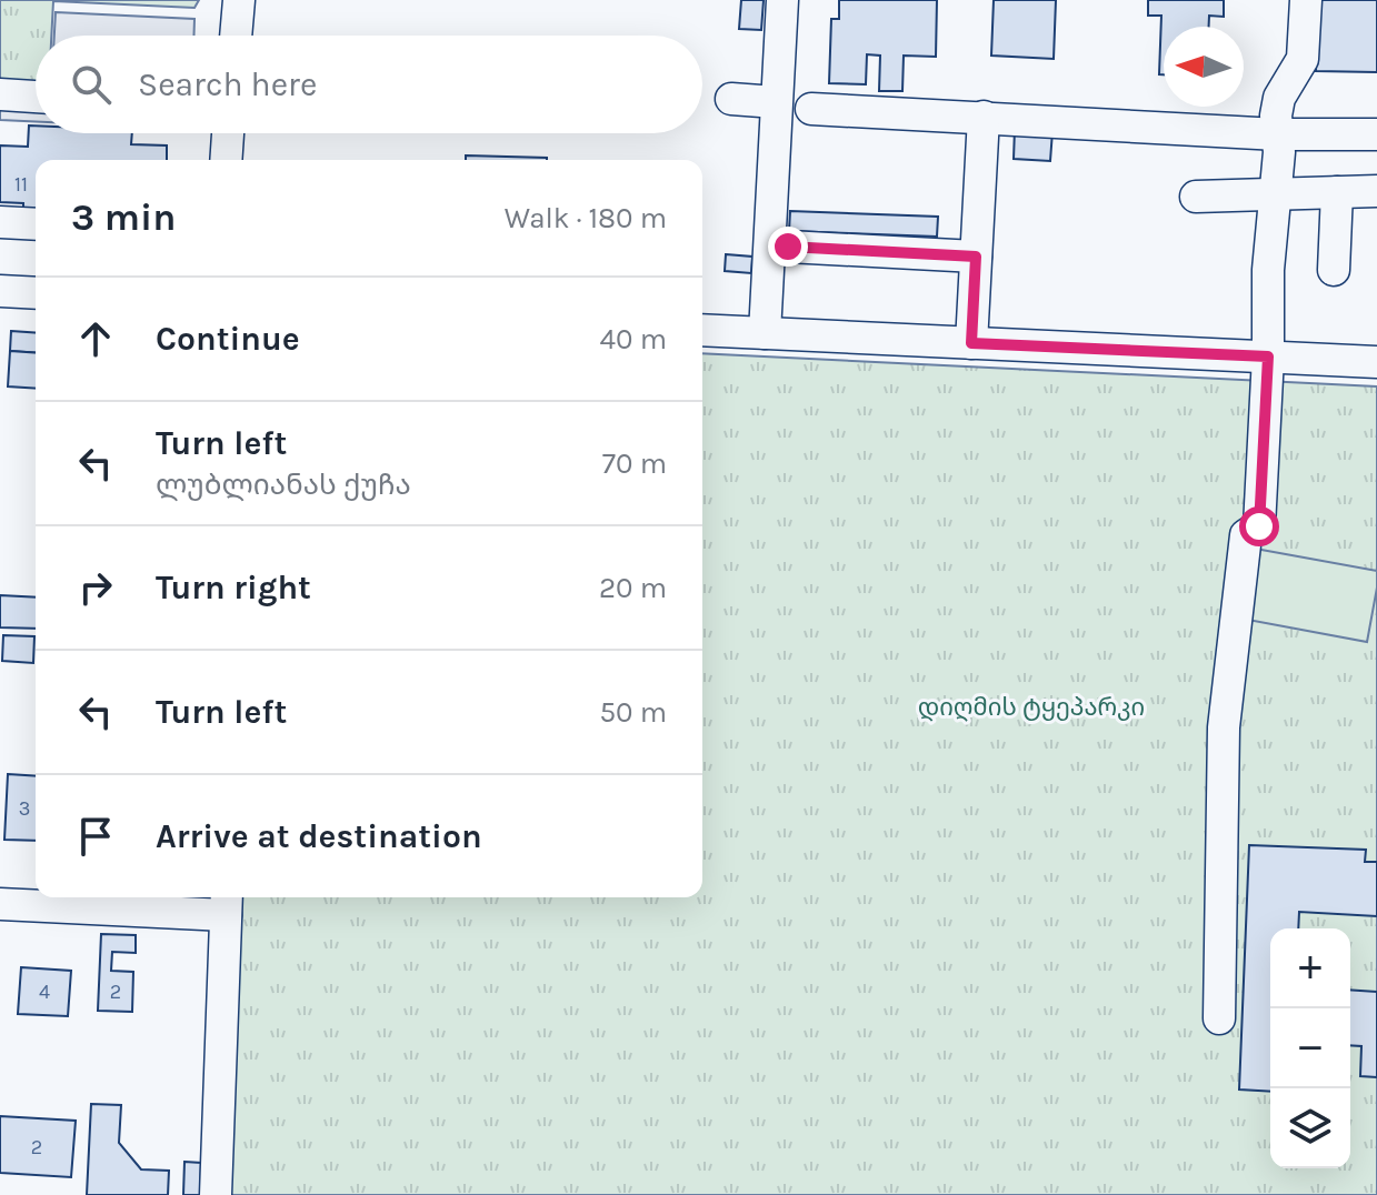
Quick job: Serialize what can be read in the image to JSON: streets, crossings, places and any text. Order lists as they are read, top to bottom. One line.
{"parks":["დიღმის ტყეპარკი"],"house_numbers":["11","3","4","2","2"],"north":"left","page":{"search":"Search here","heading":["3 min","Walk · 180 m"],"list":[["Continue","40 m"],["Turn left","ლუბლიანას ქუჩა","70 m"],["Turn right","20 m"],["Turn left","50 m"],"Arrive at destination"],"map_buttons":["+","−"]}}
